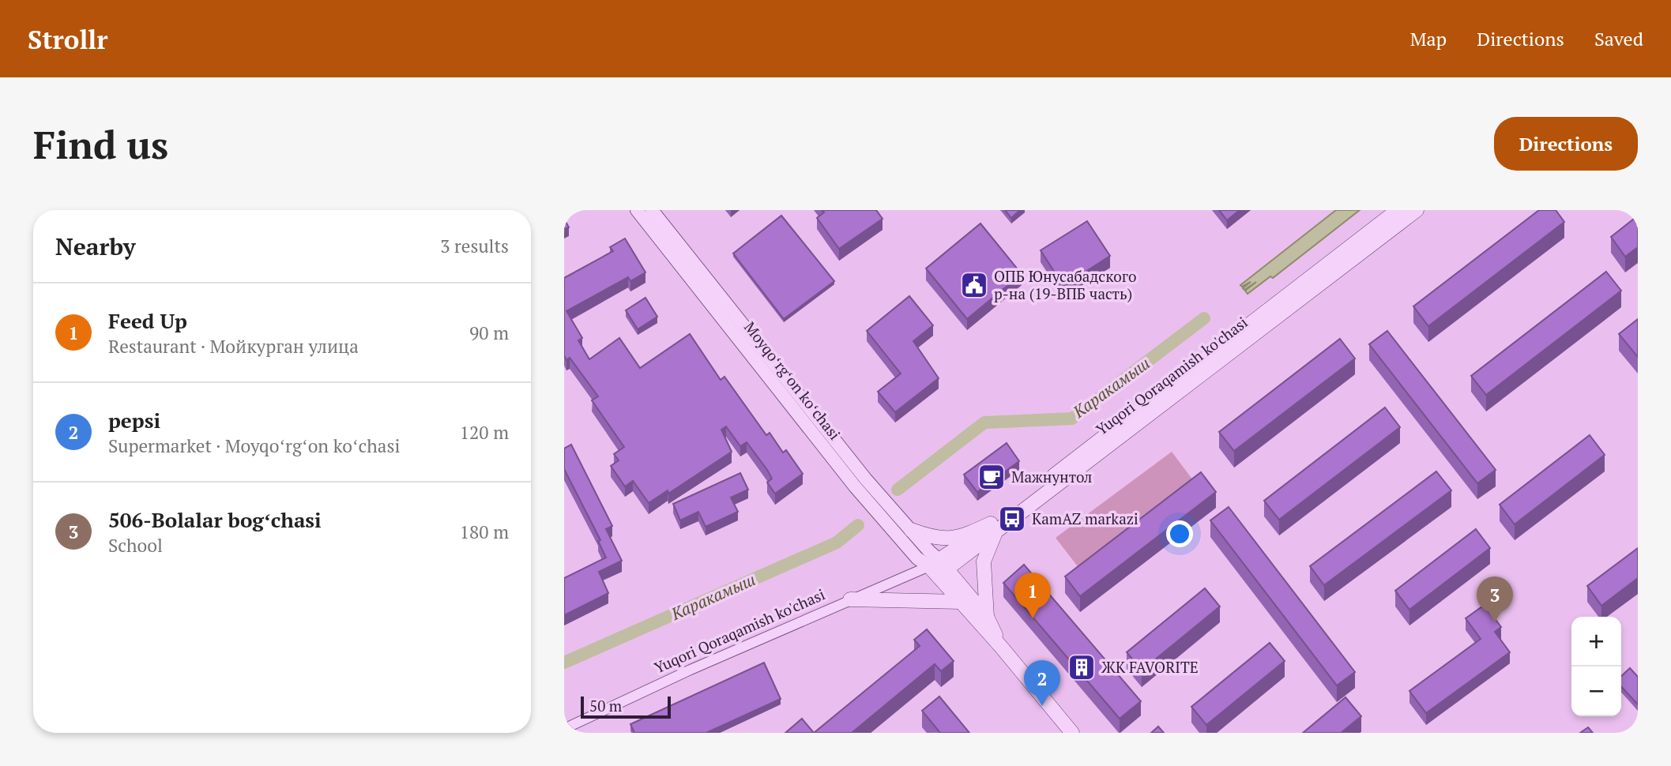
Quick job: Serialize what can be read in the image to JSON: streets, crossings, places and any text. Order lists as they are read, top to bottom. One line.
{"streets":{"main road":["Yuqori Qoraqamish ko'chasi"],"street":["Moyqoʻrgʻon koʻchasi"]},"crossings":[["Yuqori Qoraqamish ko'chasi","Moyqoʻrgʻon koʻchasi"]],"water":["Каракамыш"],"places":{"public building":["ОПБ Юнусабадского р-на (19-ВПБ часть)"],"cafe":["Мажнунтол"],"bus stop":["KamAZ markazi"],"building":["ЖК FAVORITE"]},"scale_bar":"50 m","page":{"header":"Strollr","nav":["Map","Directions","Saved"],"buttons":"Directions","title":"Find us","heading":["Nearby","3 results"],"list":[{"mark":"1","name":"Feed Up","note":"Restaurant · Мойкурган улица","value":"90 m"},{"mark":"2","name":"pepsi","note":"Supermarket · Moyqoʻrgʻon koʻchasi","value":"120 m"},{"mark":"3","name":"506-Bolalar bogʻchasi","note":"School","value":"180 m"}],"pins":["1","3","2"],"map_buttons":["+","−"],"scale":"50 m"}}
